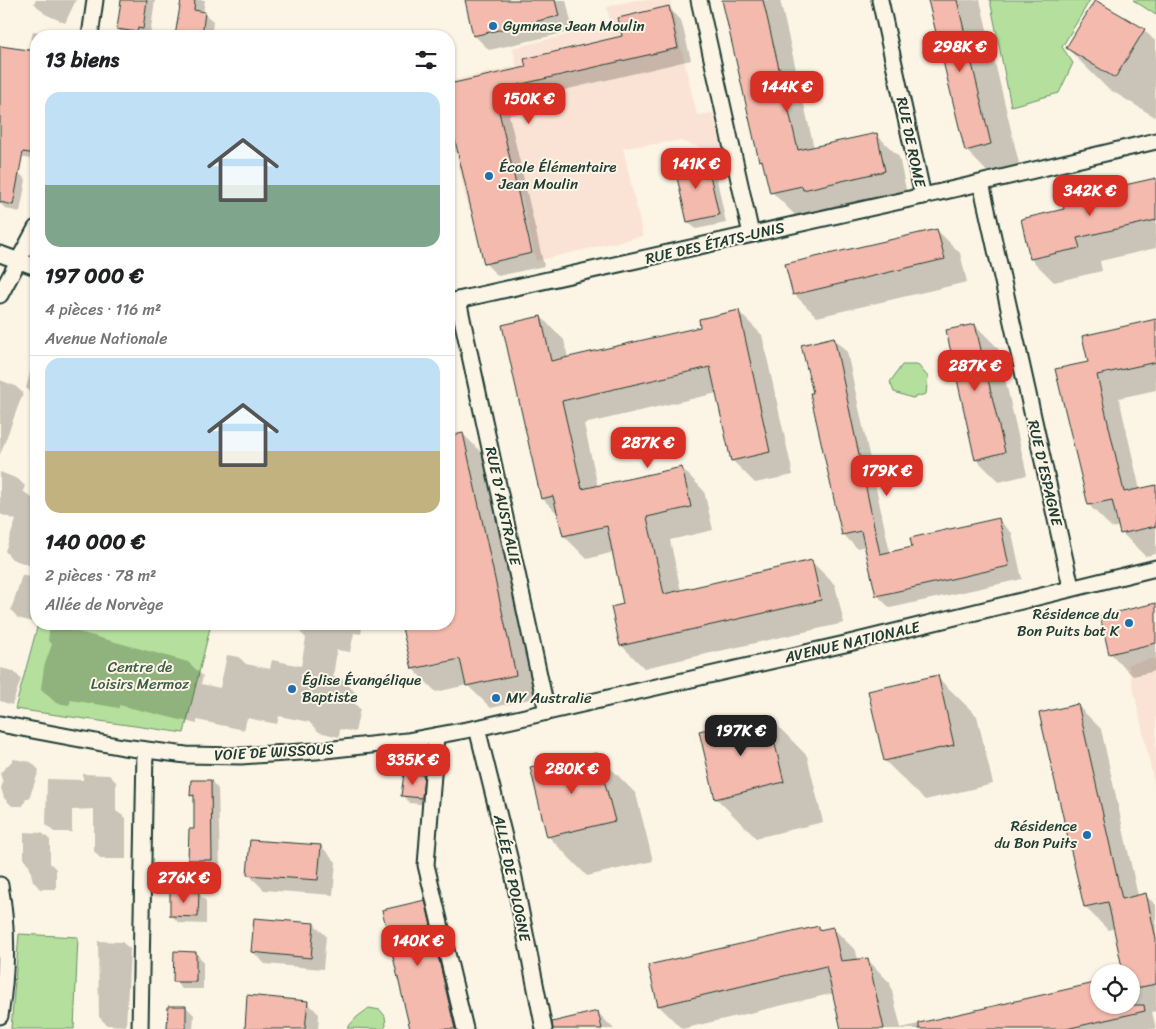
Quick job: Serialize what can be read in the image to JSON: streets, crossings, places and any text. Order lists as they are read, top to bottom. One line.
{"streets":{"street":["RUE DE ROME","RUE DES ÉTATS-UNIS","RUE D'ESPAGNE","RUE D'AUSTRALIE","AVENUE NATIONALE","VOIE DE WISSOUS","ALLÉE DE POLOGNE"]},"crossings":[["RUE DE ROME","RUE DES ÉTATS-UNIS"],["RUE DES ÉTATS-UNIS","RUE D'ESPAGNE"],["RUE D'ESPAGNE","AVENUE NATIONALE"],["RUE D'AUSTRALIE","AVENUE NATIONALE"],["RUE D'AUSTRALIE","VOIE DE WISSOUS"],["AVENUE NATIONALE","VOIE DE WISSOUS"],["VOIE DE WISSOUS","ALLÉE DE POLOGNE"]],"parks":["Centre de Loisirs Mermoz"],"places":["Gymnase Jean Moulin","École Élémentaire Jean Moulin","Résidence du Bon Puits bat K","Église Évangélique Baptiste","MY Australie","Résidence du Bon Puits"],"page":{"heading":"13 biens","price":["298K €","144K €","150K €","141K €","342K €","287K €","287K €","179K €","197K €","335K €","280K €","276K €","140K €"],"list":[{"name":"197 000 €","note":"4 pièces · 116 m² · Avenue Nationale"},{"name":"140 000 €","note":"2 pièces · 78 m² · Allée de Norvège"}]}}
